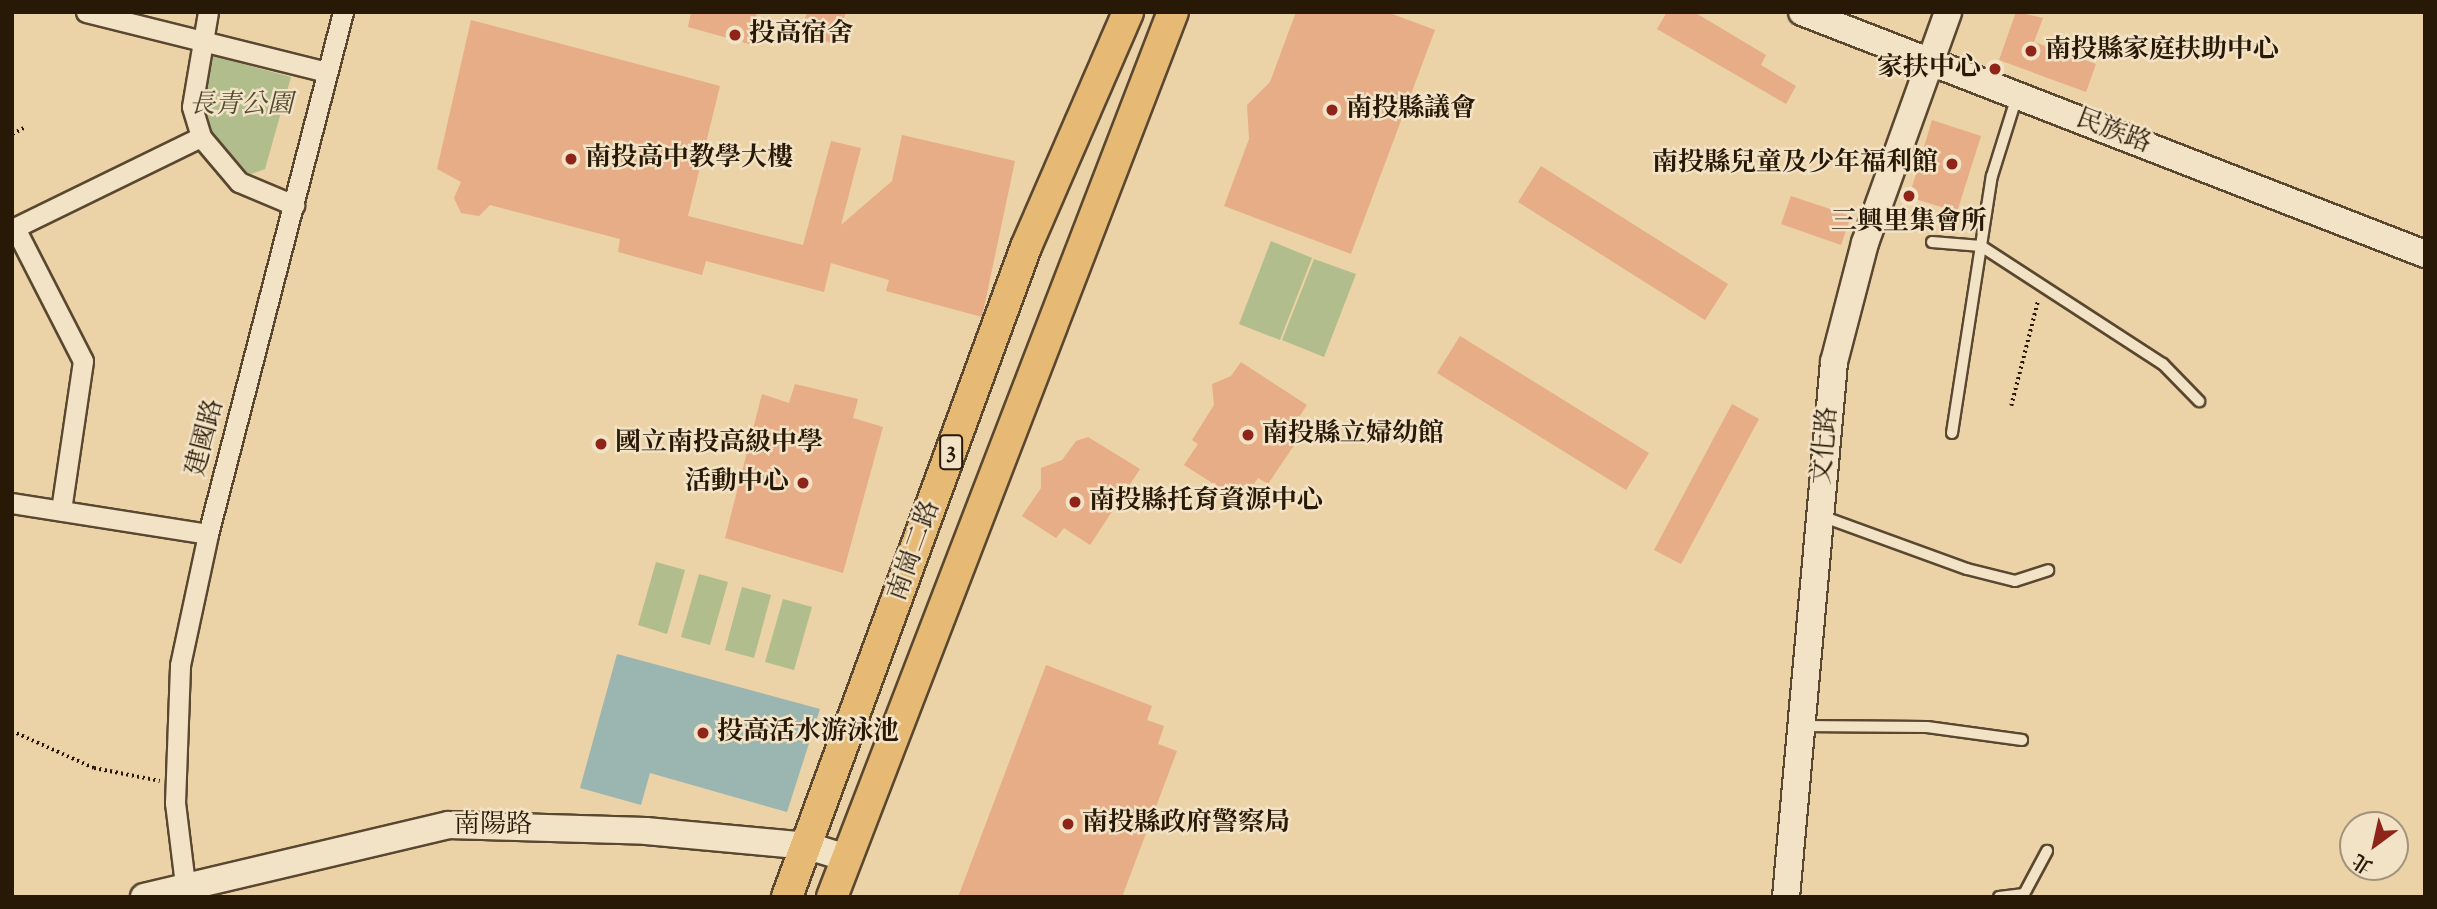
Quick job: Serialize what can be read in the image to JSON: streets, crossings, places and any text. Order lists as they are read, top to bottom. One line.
{"streets":{"main road":["3","南崗二路"],"street":["民族路","建國路","文化路","南陽路"]},"crossings":[["民族路","文化路"],["建國路","南陽路"],["南崗二路","南陽路"]],"parks":["長青公園"],"places":["投高宿舍","南投縣家庭扶助中心","家扶中心","南投縣議會","南投高中教學大樓","南投縣兒童及少年福利館","三興里集會所","南投縣立婦幼館","國立南投高級中學","活動中心","南投縣托育資源中心","投高活水游泳池","南投縣政府警察局"],"north":"bottom left"}
